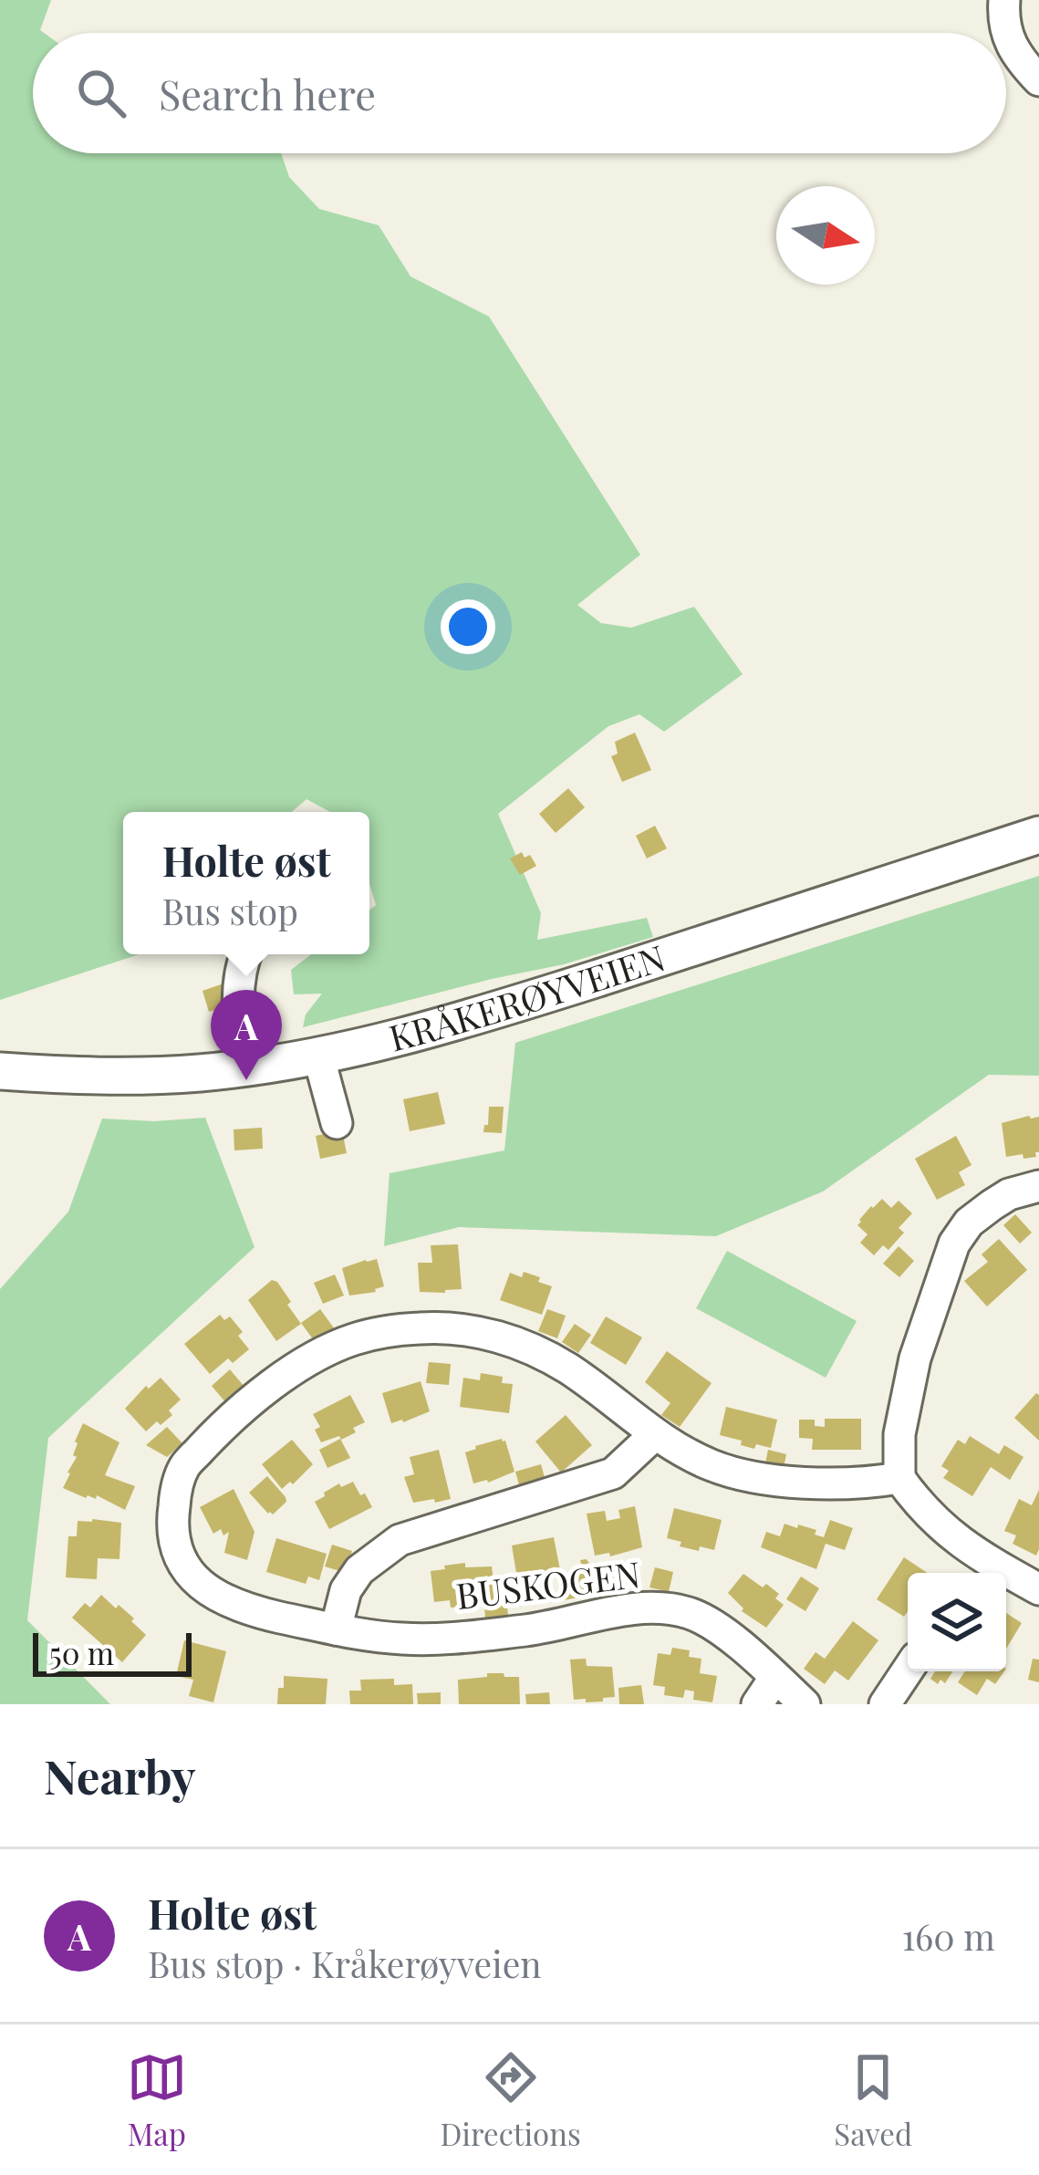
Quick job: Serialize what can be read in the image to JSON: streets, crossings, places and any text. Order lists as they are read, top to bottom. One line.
{"streets":{"main road":["KRÅKERØYVEIEN"],"street":["BUSKOGEN"]},"scale_bar":"50 m","north":"right","page":{"search":"Search here","popup":["Holte øst","Bus stop"],"pins":"A","scale":"50 m","heading":"Nearby","list":[{"mark":"A","name":"Holte øst","note":"Bus stop · Kråkerøyveien","value":"160 m"}],"nav":["Map","Directions","Saved"]}}
